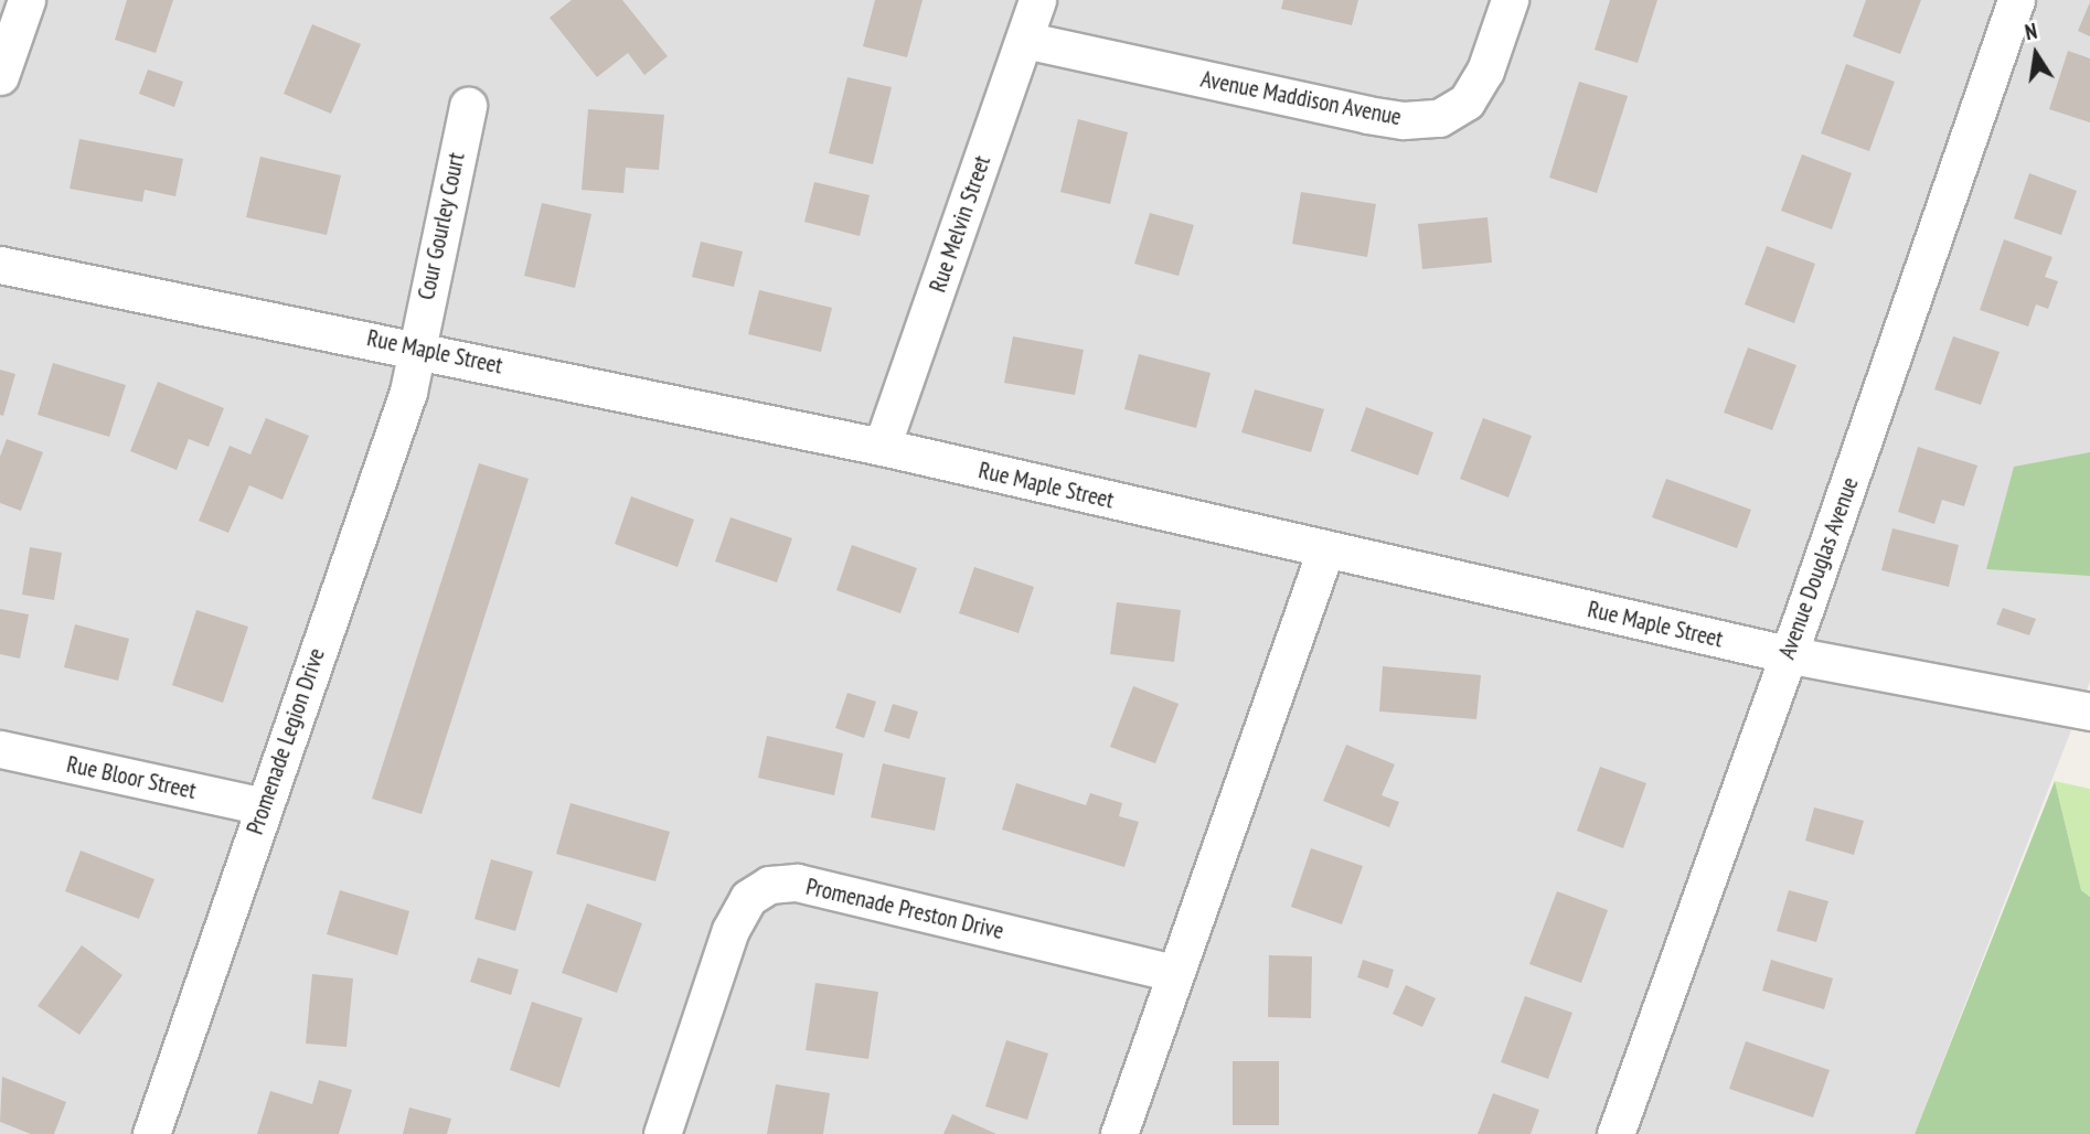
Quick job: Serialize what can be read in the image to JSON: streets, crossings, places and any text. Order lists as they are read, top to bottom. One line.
{"streets":{"street":["Avenue Maddison Avenue","Rue Melvin Street","Cour Gourley Court","Rue Maple Street","Avenue Douglas Avenue","Promenade Legion Drive","Rue Bloor Street","Promenade Preston Drive"]},"crossings":[["Avenue Maddison Avenue","Rue Melvin Street"],["Rue Melvin Street","Rue Maple Street"],["Cour Gourley Court","Rue Maple Street"],["Cour Gourley Court","Promenade Legion Drive"],["Rue Maple Street","Avenue Douglas Avenue"],["Rue Maple Street","Promenade Legion Drive"],["Promenade Legion Drive","Rue Bloor Street"]],"north":"top"}
